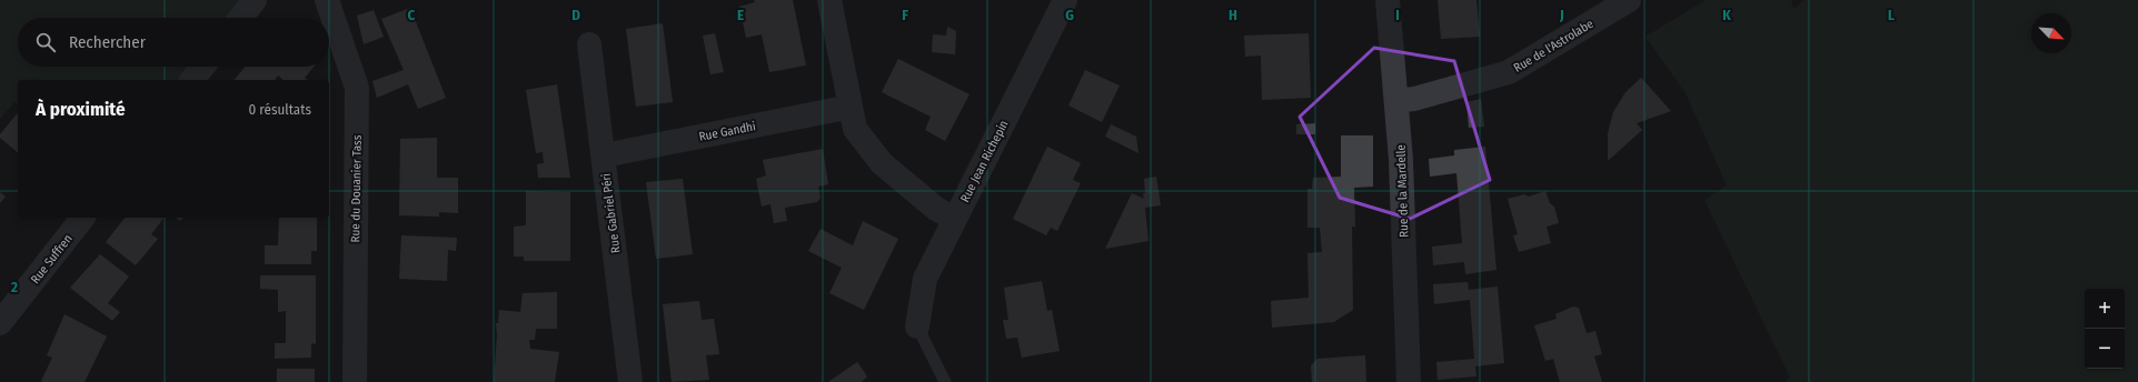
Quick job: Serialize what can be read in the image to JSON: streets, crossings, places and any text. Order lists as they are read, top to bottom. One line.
{"streets":{"street":["Rue de l'Astrolabe","Rue Gandhi","Rue Jean Richepin","Rue du Douanier Tass","Rue de la Mardelle","Rue Gabriel Péri","Rue Suffren"]},"crossings":[["Rue de l'Astrolabe","Rue de la Mardelle"],["Rue Gandhi","Rue Gabriel Péri"]],"north":"bottom right","page":{"search":"Rechercher","heading":["À proximité","0 résultats"],"map_buttons":["+","−"]},"grid":{"columns":["C","D","E","F","G","H","I","J","K","L"],"rows":["2"]}}
